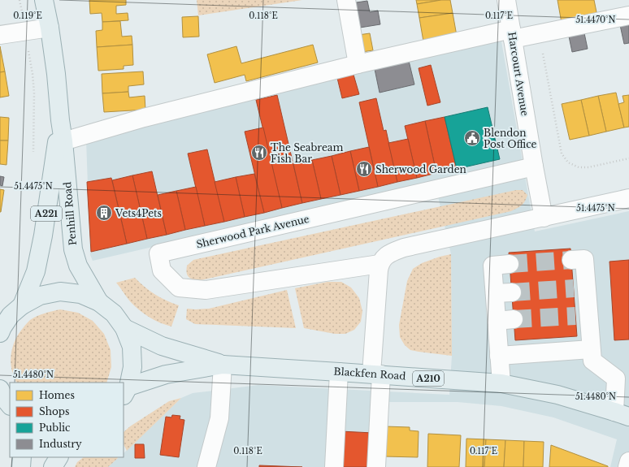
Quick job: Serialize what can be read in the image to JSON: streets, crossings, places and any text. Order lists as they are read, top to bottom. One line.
{"streets":{"main road":["A221","Penhill Road","Blackfen Road","A210"],"street":["Harcourt Avenue","Sherwood Park Avenue"]},"crossings":[["Harcourt Avenue","Sherwood Park Avenue"],["Penhill Road","Blackfen Road"]],"places":{"public building":["Blendon Post Office"],"restaurant":["The Seabream Fish Bar","Sherwood Garden"],"building":["Vets4Pets"]},"legend":["Homes","Shops","Public","Industry"],"coordinates":["0.119°E","0.118°E","0.117°E","51.4470°N","51.4475°N","51.4480°N"]}
